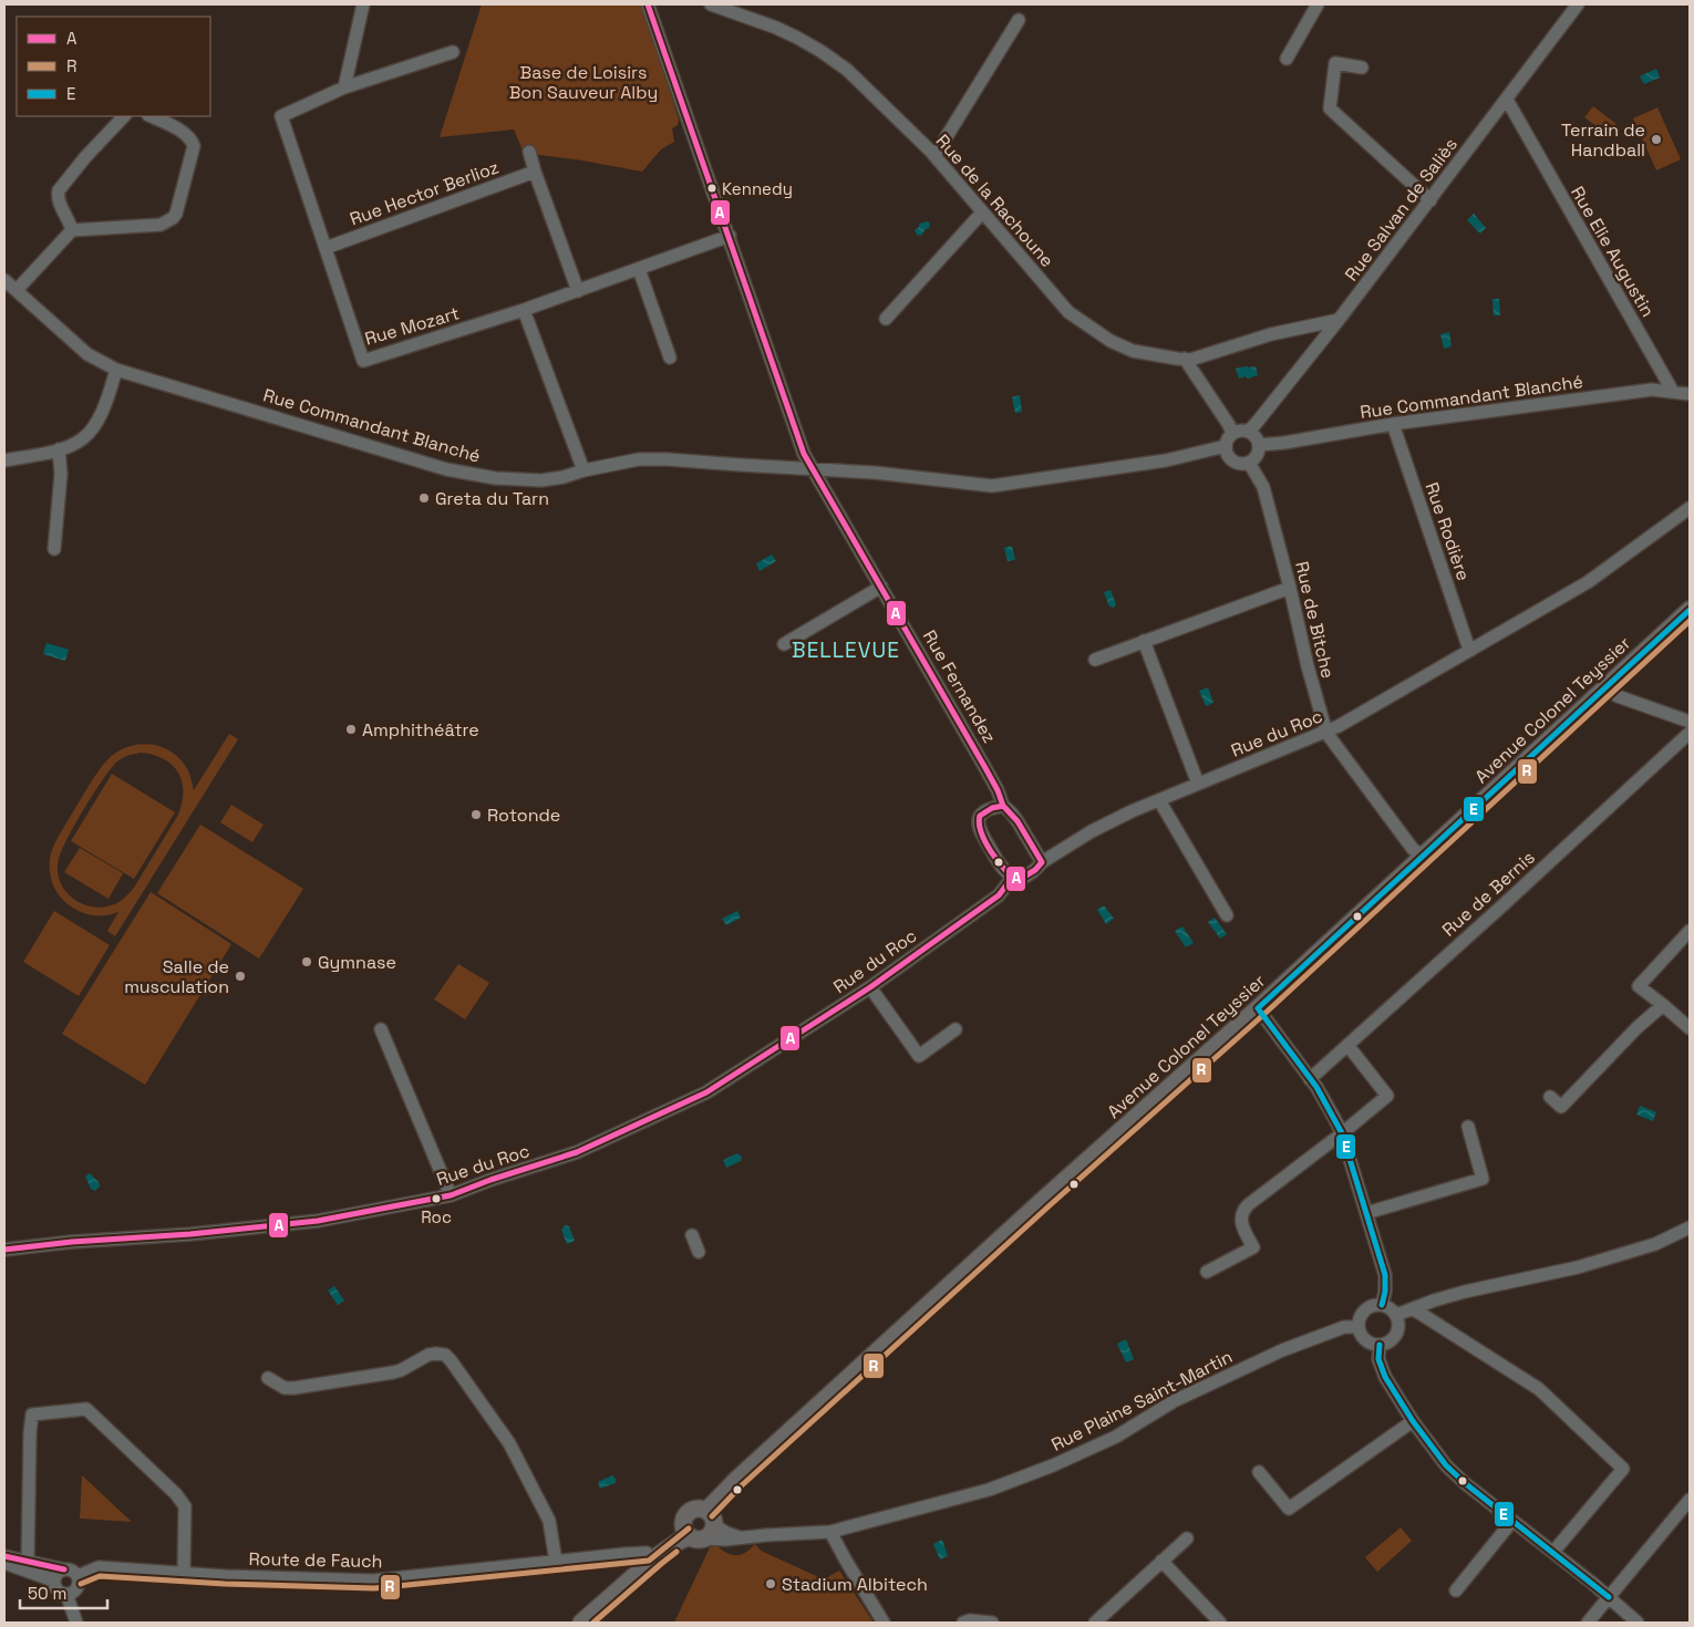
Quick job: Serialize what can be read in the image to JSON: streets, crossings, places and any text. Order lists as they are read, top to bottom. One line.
{"streets":{"main road":["Avenue Colonel Teyssier"],"street":["Rue Hector Berlioz","Rue de la Rachoune","Rue Salvan de Saliès","Rue Elie Augustin","Rue Mozart","Rue Commandant Blanché","Rue Rodière","Rue de Bitche","Rue Fernandez","Rue du Roc","Rue de Bernis","Rue Plaine Saint-Martin","Route de Fauch"]},"crossings":[["Rue Hector Berlioz","Rue Mozart"],["Rue Salvan de Saliès","Rue Elie Augustin"],["Rue Salvan de Saliès","Rue Commandant Blanché"],["Rue Salvan de Saliès","Rue de Bitche"],["Rue Elie Augustin","Rue Commandant Blanché"],["Rue Commandant Blanché","Rue Rodière"],["Rue Commandant Blanché","Rue de Bitche"],["Rue Commandant Blanché","Rue Fernandez"],["Rue Rodière","Rue du Roc"],["Rue de Bitche","Avenue Colonel Teyssier"],["Rue de Bitche","Rue du Roc"],["Rue Fernandez","Rue du Roc"],["Avenue Colonel Teyssier","Rue Plaine Saint-Martin"]],"districts":["BELLEVUE"],"parks":["Base de Loisirs Bon Sauveur Alby"],"places":["Terrain de Handball","Kennedy","Greta du Tarn","Amphithéâtre","Rotonde","Gymnase","Salle de musculation","Roc","Stadium Albitech"],"lines":["transit line A","transit line E","transit line R"],"legend":["A","R","E"],"scale_bar":"50 m"}
